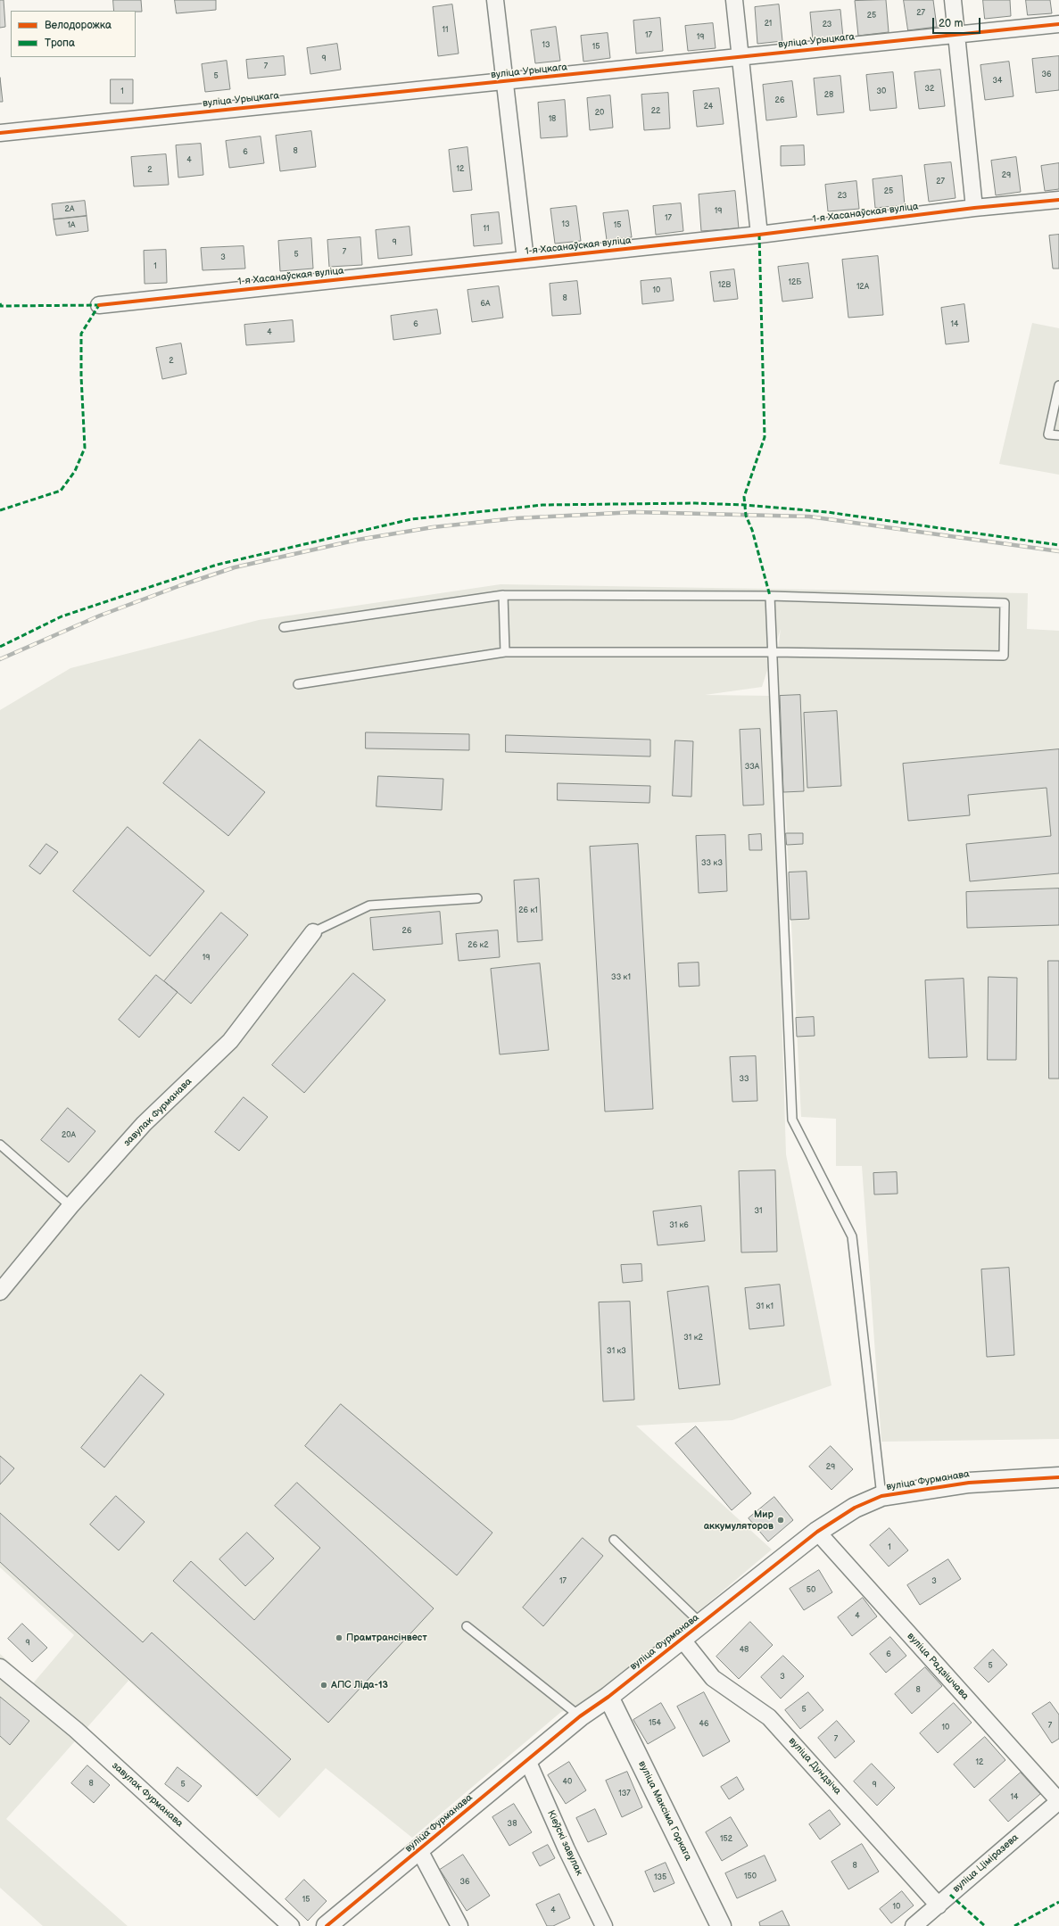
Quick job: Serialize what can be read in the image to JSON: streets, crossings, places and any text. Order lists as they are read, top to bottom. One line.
{"streets":{"street":["вуліца Урыцкага","1-я Хасанаўская вуліца","завулак Фурманава","вуліца Фурманава","вуліца Радзішчава","вуліца Дундзіча","вуліца Максіма Горкага","Кіеўскі завулак","вуліца Ціміразева"]},"crossings":[["вуліца Фурманава","вуліца Радзішчава"],["вуліца Фурманава","вуліца Дундзіча"],["вуліца Фурманава","вуліца Максіма Горкага"],["вуліца Фурманава","Кіеўскі завулак"],["вуліца Радзішчава","вуліца Ціміразева"],["вуліца Дундзіча","вуліца Ціміразева"]],"places":["Мир аккумуляторов","Прамтрансінвест","АПС Ліда-13"],"house_numbers":["27","25","21","23","11","17","19","13","15","9","7","36","5","34","32","1","30","28","26","24","22","20","18","8","6","4","12","2","29","27","25","23","2А","19","17","13","1А","15","11","9","7","5","3","1","12Б","12В","12А","10","8","6А","6","14","4","2","33А","33 к3","26 к1","26","26 к2","19","33 к1","33","20А","31","31 к6","31 к1","31 к2","31 к3","29","1","17","3","50","4","9","48","6","5","3","8","5","154","46","7","10","7","12","40","8","5","9","137","14","38","152","8","150","135","36","15","10","4"],"legend":["Велодорожка","Тропа"],"scale_bar":"20 m"}
